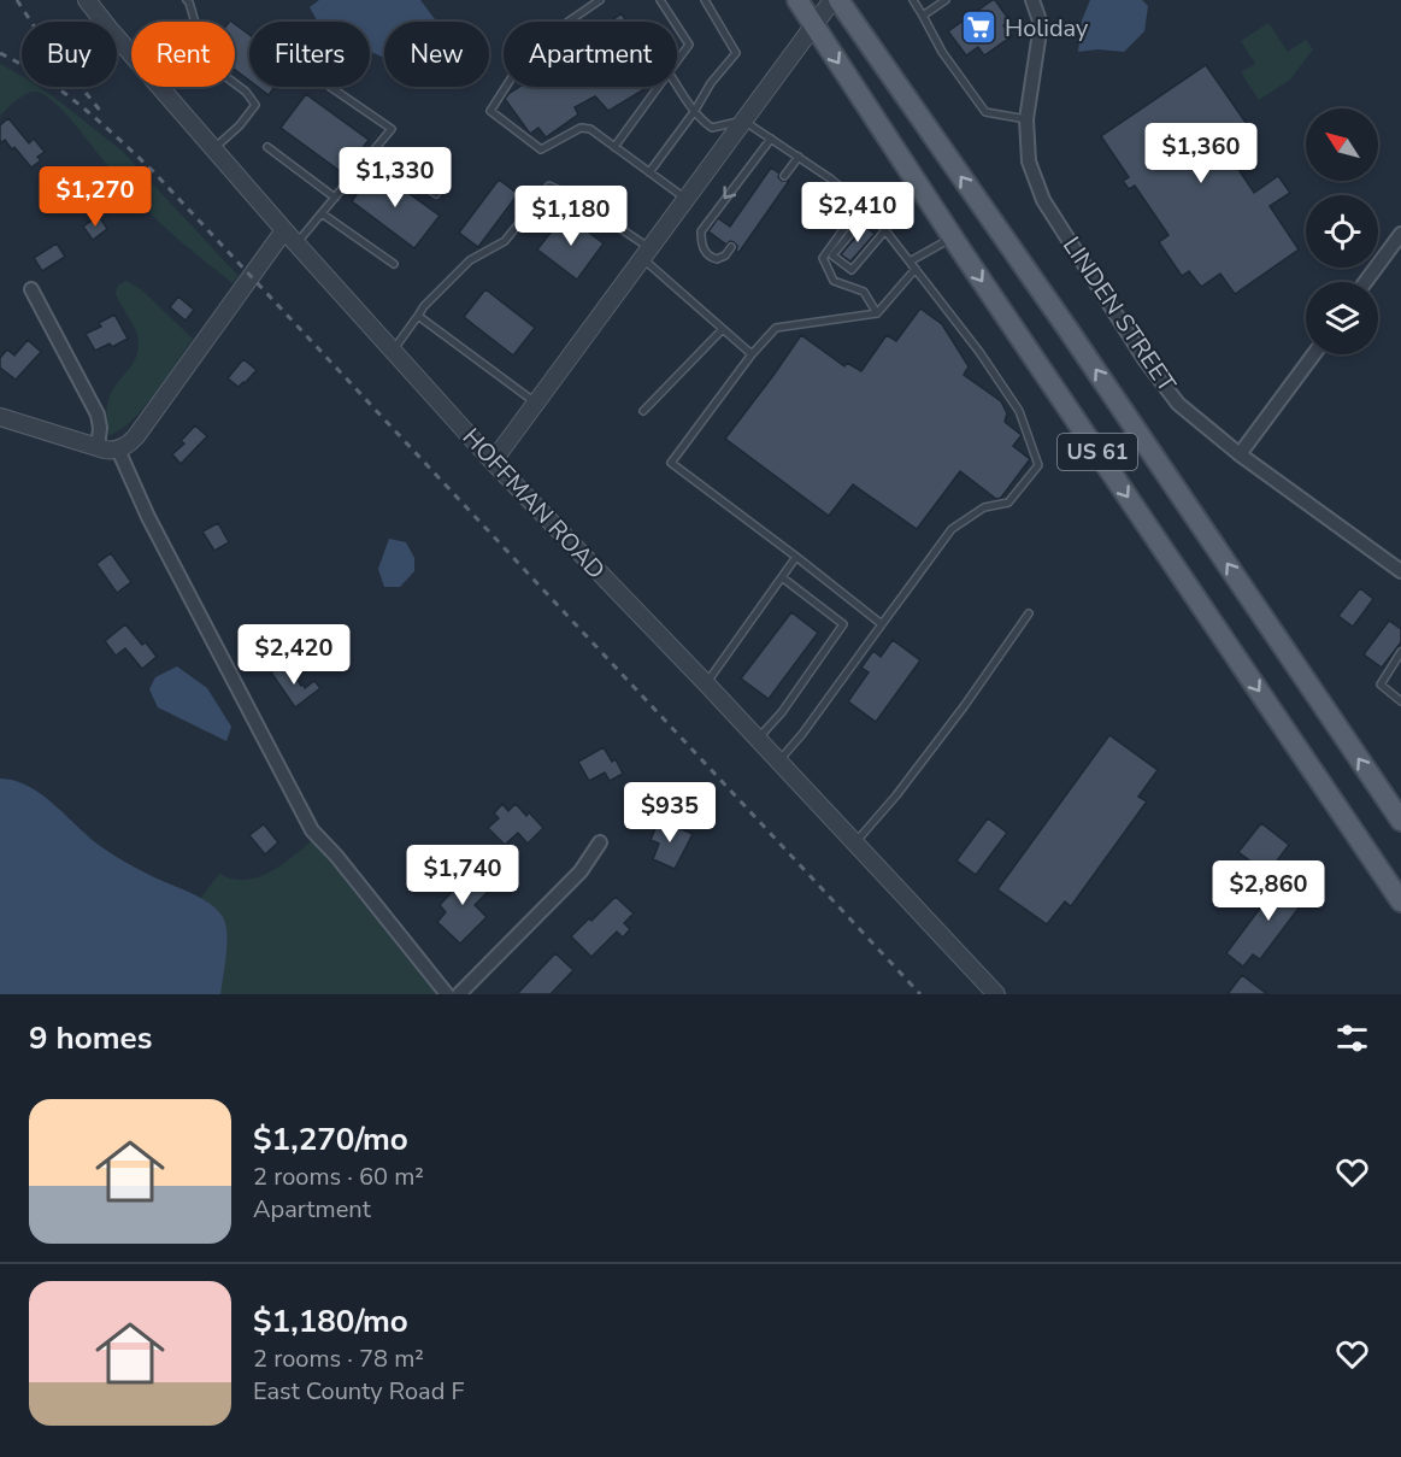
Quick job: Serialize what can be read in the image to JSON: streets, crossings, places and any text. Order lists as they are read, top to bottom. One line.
{"streets":{"main road":["US 61"],"street":["LINDEN STREET","HOFFMAN ROAD"]},"places":{"supermarket":["Holiday"]},"north":"top left","page":{"chip":["Buy","Rent","Filters","New","Apartment"],"price":["$1,360","$1,330","$1,270","$2,410","$1,180","$2,420","$935","$1,740","$2,860"],"heading":"9 homes","list":[{"name":"$1,270/mo","note":"2 rooms · 60 m² · Apartment"},{"name":"$1,180/mo","note":"2 rooms · 78 m² · East County Road F"}]}}
